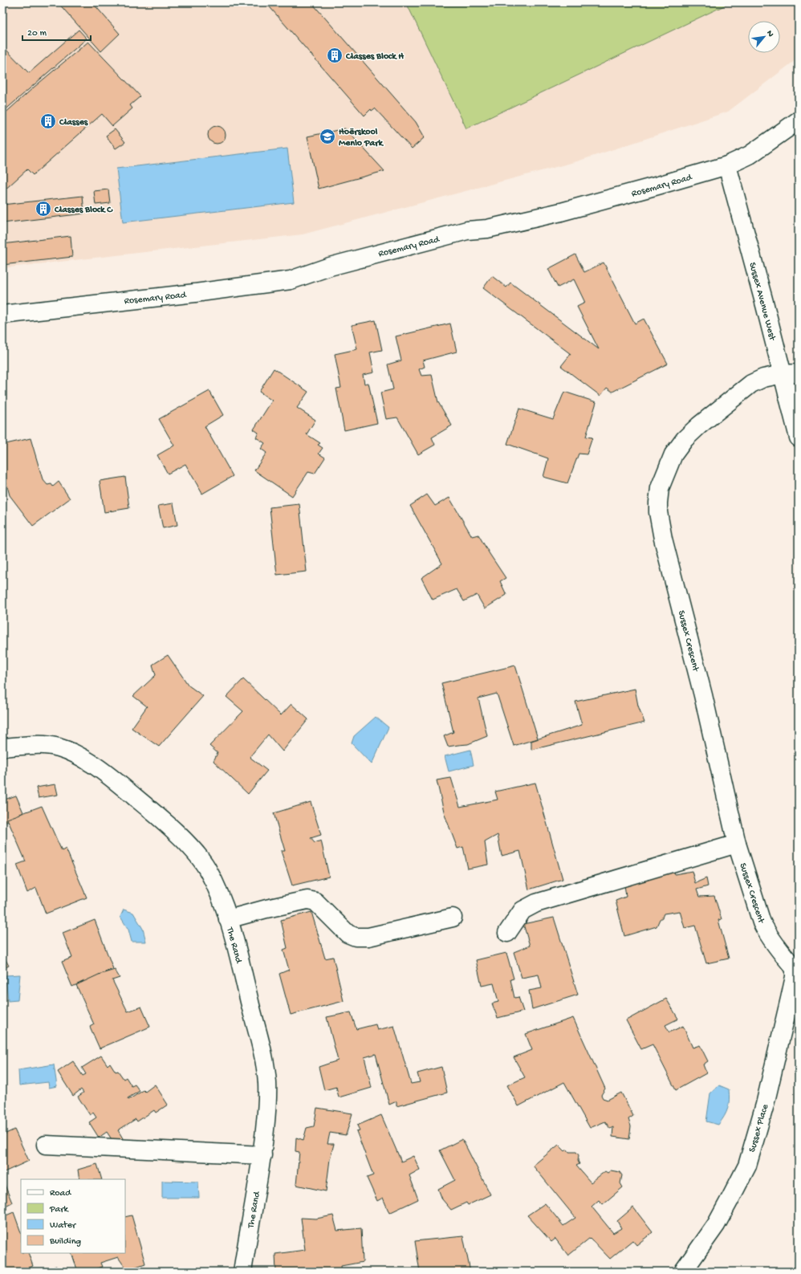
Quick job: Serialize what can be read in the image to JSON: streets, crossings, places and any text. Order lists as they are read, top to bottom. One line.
{"streets":{"street":["Rosemary Road","Sussex Avenue West","Sussex Crescent","The Rand","Sussex Place"]},"crossings":[["Rosemary Road","Sussex Avenue West"],["Sussex Avenue West","Sussex Crescent"],["Sussex Crescent","Sussex Place"]],"places":{"building":["Classes Block H","Classes","Classes Block C"],"school or university":["Hoërskool Menlo Park"]},"legend":["Road","Park","Water","Building"],"scale_bar":"20 m","north":"top right"}
